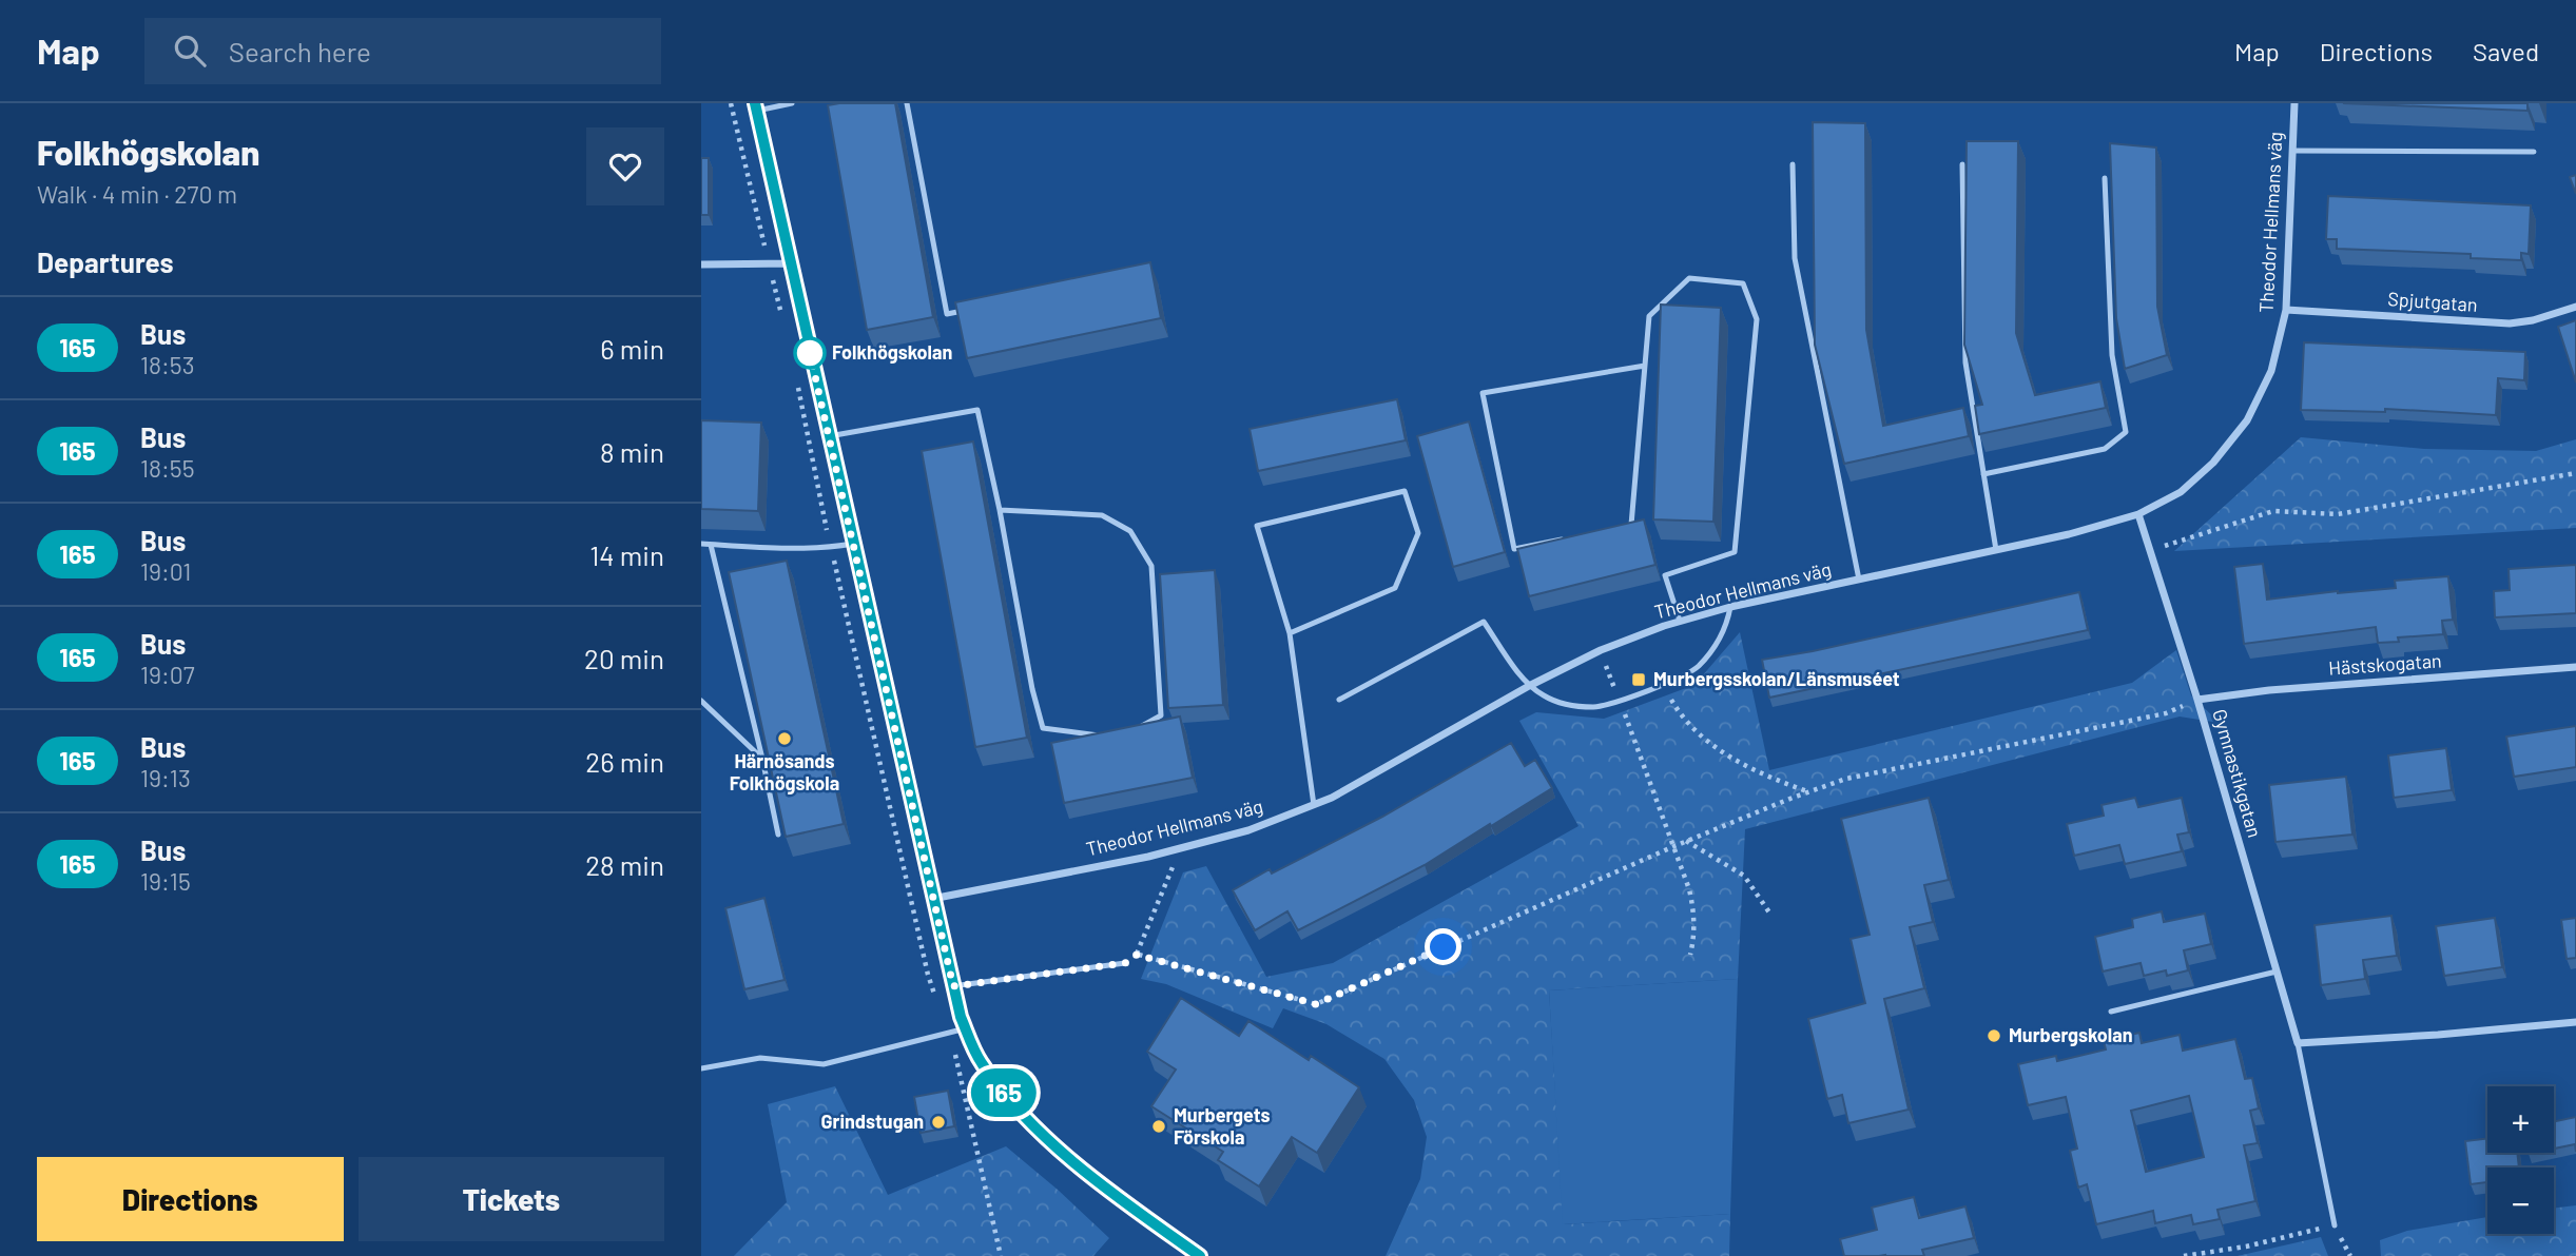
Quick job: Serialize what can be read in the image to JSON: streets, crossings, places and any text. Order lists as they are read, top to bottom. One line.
{"streets":{"street":["Theodor Hellmans väg","Spjutgatan","Hästskogatan","Gymnastikgatan"]},"crossings":[["Theodor Hellmans väg","Spjutgatan"],["Theodor Hellmans väg","Gymnastikgatan"],["Hästskogatan","Gymnastikgatan"]],"places":{"other":["Folkhögskolan","Härnösands Folkhögskola","Murbergskolan","Grindstugan","Murbergets Förskola"],"transit":["Murbergsskolan/Länsmuséet"]},"lines":["bus line 165"],"page":{"header":"Map","search":"Search here","nav":["Map","Directions","Saved"],"heading":[["Folkhögskolan","Walk · 4 min · 270 m"],"Departures"],"on_map":"165","list":[{"mark":"165","name":"Bus","note":"18:53","value":"6 min"},{"mark":"165","name":"Bus","note":"18:55","value":"8 min"},{"mark":"165","name":"Bus","note":"19:01","value":"14 min"},{"mark":"165","name":"Bus","note":"19:07","value":"20 min"},{"mark":"165","name":"Bus","note":"19:13","value":"26 min"},{"mark":"165","name":"Bus","note":"19:15","value":"28 min"}],"map_buttons":["+","−"],"buttons":["Directions","Tickets"]}}
